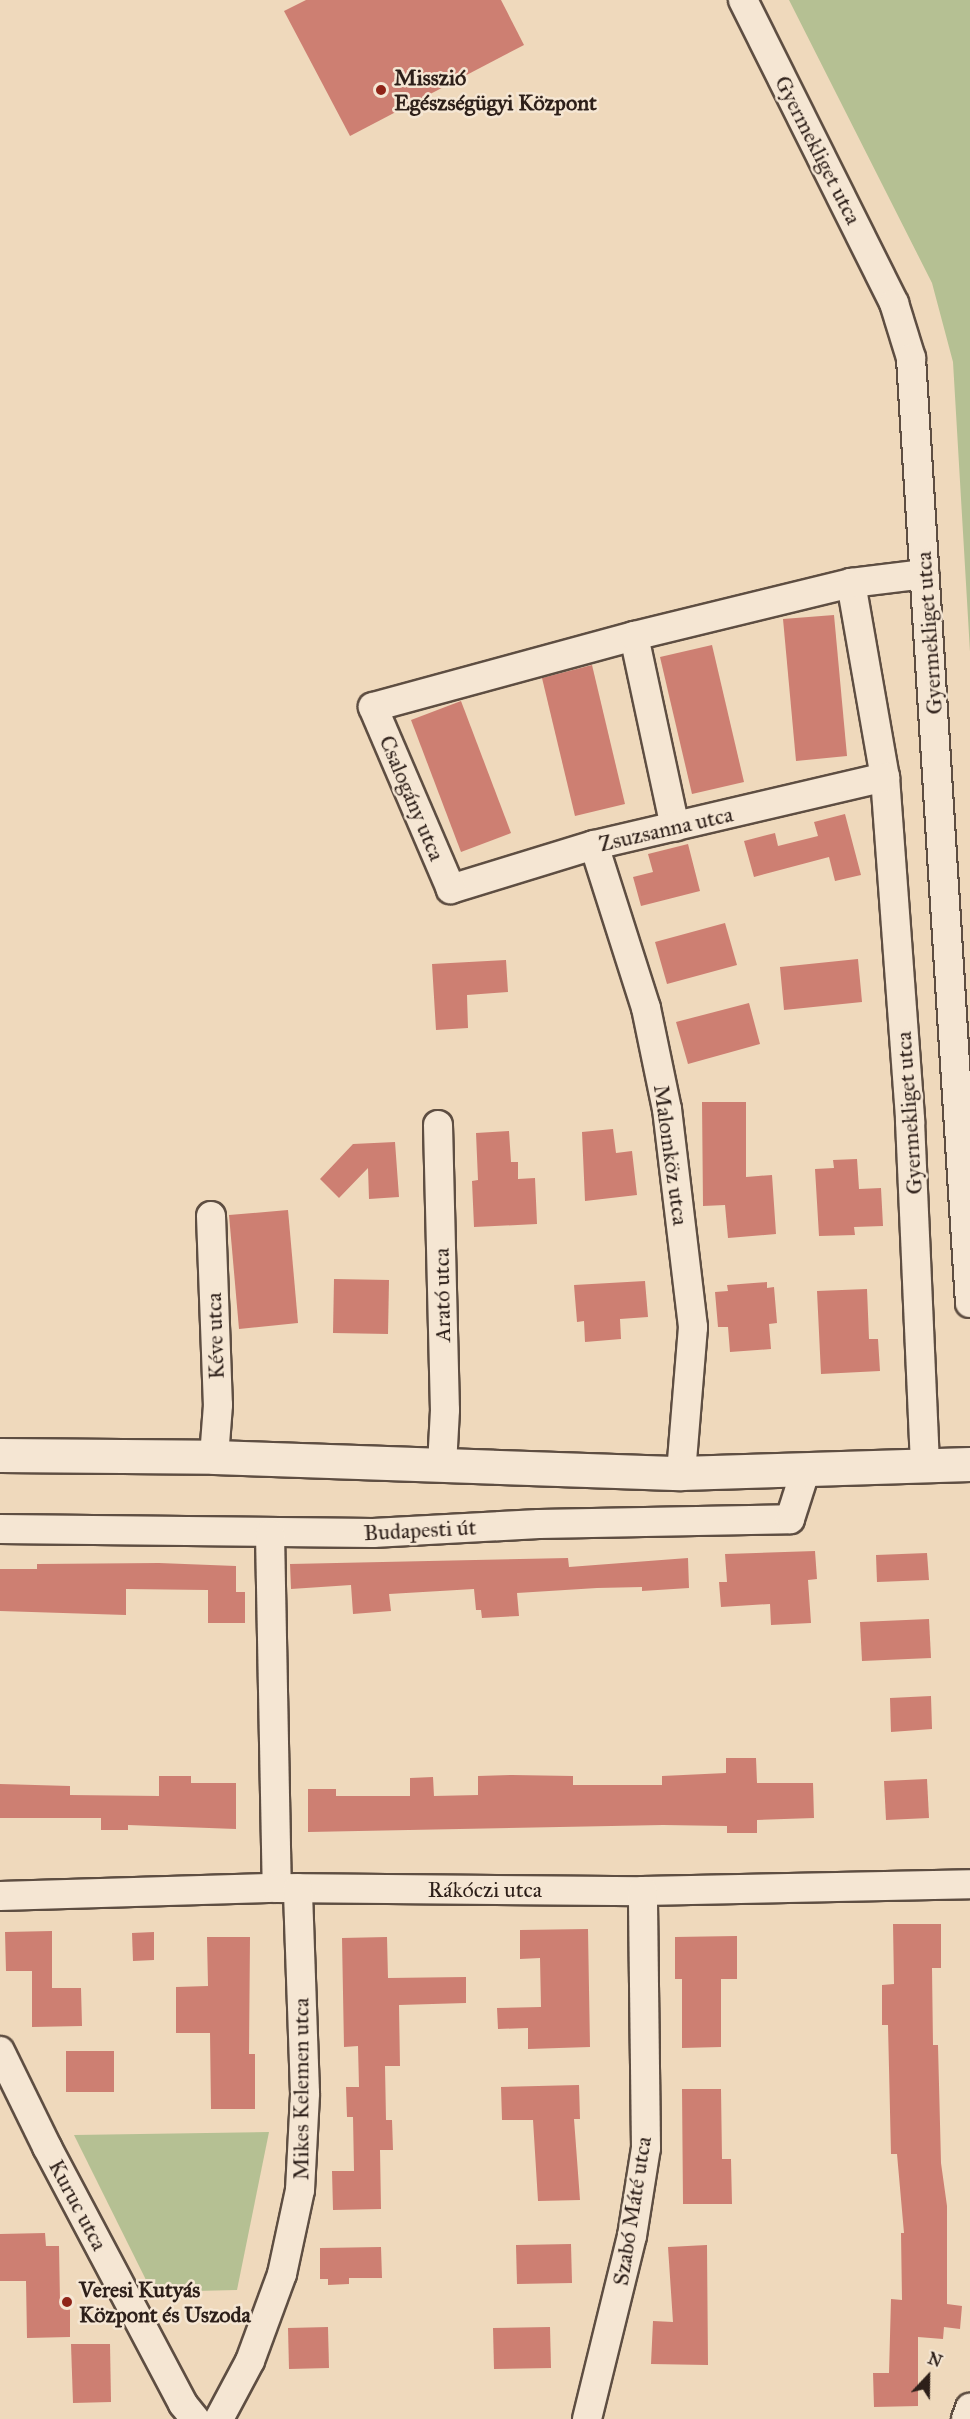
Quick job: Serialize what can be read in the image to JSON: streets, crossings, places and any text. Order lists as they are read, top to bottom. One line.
{"streets":{"street":["Gyermekliget utca","Csalogány utca","Zsuzsanna utca","Malomköz utca","Arató utca","Kéve utca","Budapesti út","Rákóczi utca","Mikes Kelemen utca","Kuruc utca","Szabó Máté utca"]},"crossings":[["Gyermekliget utca","Zsuzsanna utca"],["Csalogány utca","Zsuzsanna utca"],["Zsuzsanna utca","Malomköz utca"],["Budapesti út","Mikes Kelemen utca"],["Rákóczi utca","Mikes Kelemen utca"],["Rákóczi utca","Szabó Máté utca"]],"places":["Misszió Egészségügyi Központ","Veresi Kutyás Központ és Uszoda"],"north":"top"}
